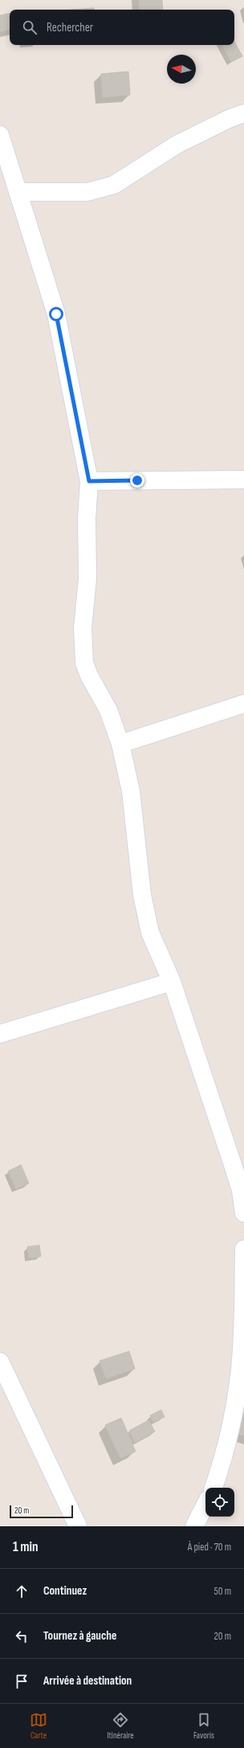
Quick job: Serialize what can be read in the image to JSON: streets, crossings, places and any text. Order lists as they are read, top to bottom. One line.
{"scale_bar":"20 m","north":"left","page":{"search":"Rechercher","scale":"20 m","heading":["1 min","À pied · 70 m"],"list":[["Continuez","50 m"],["Tournez à gauche","20 m"],"Arrivée à destination"],"nav":["Carte","Itinéraire","Favoris"]}}
